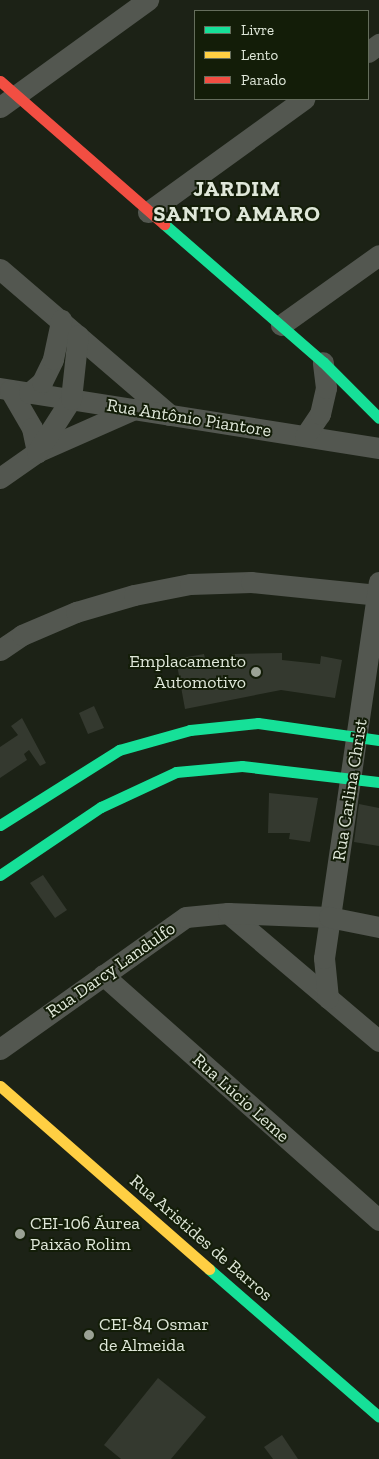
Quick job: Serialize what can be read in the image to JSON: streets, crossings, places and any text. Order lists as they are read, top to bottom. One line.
{"streets":{"street":["Rua Antônio Piantore","Rua Carlina Christ","Rua Darcy Landulfo","Rua Lúcio Leme","Rua Aristides de Barros"]},"crossings":[["Rua Carlina Christ","Rua Darcy Landulfo"],["Rua Darcy Landulfo","Rua Lúcio Leme"]],"districts":["JARDIM SANTO AMARO"],"places":["Emplacamento Automotivo","CEI-106 Áurea Paixão Rolim","CEI-84 Osmar de Almeida"],"legend":["Livre","Lento","Parado"]}
